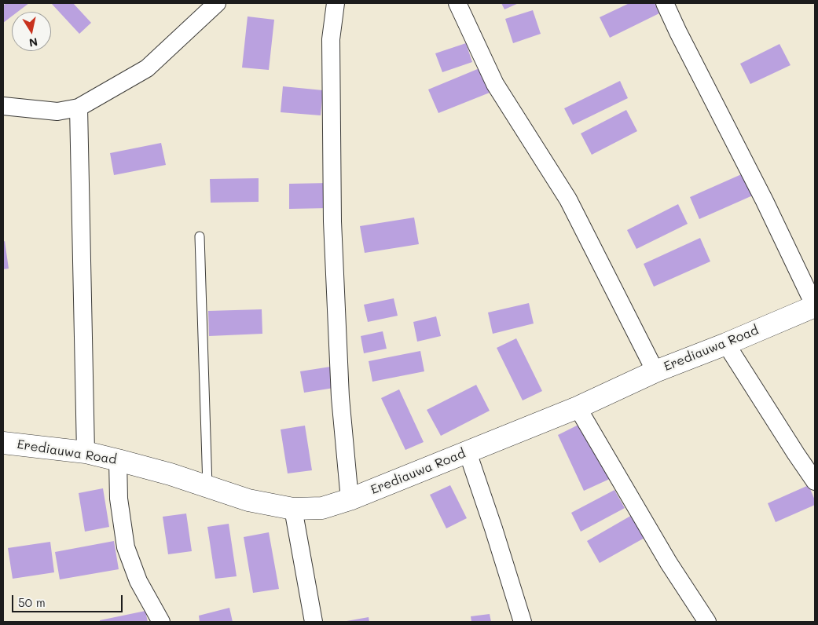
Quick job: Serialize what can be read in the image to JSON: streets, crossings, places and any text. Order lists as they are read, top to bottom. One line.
{"streets":{"street":["Erediauwa Road"]},"scale_bar":"50 m","north":"bottom"}
